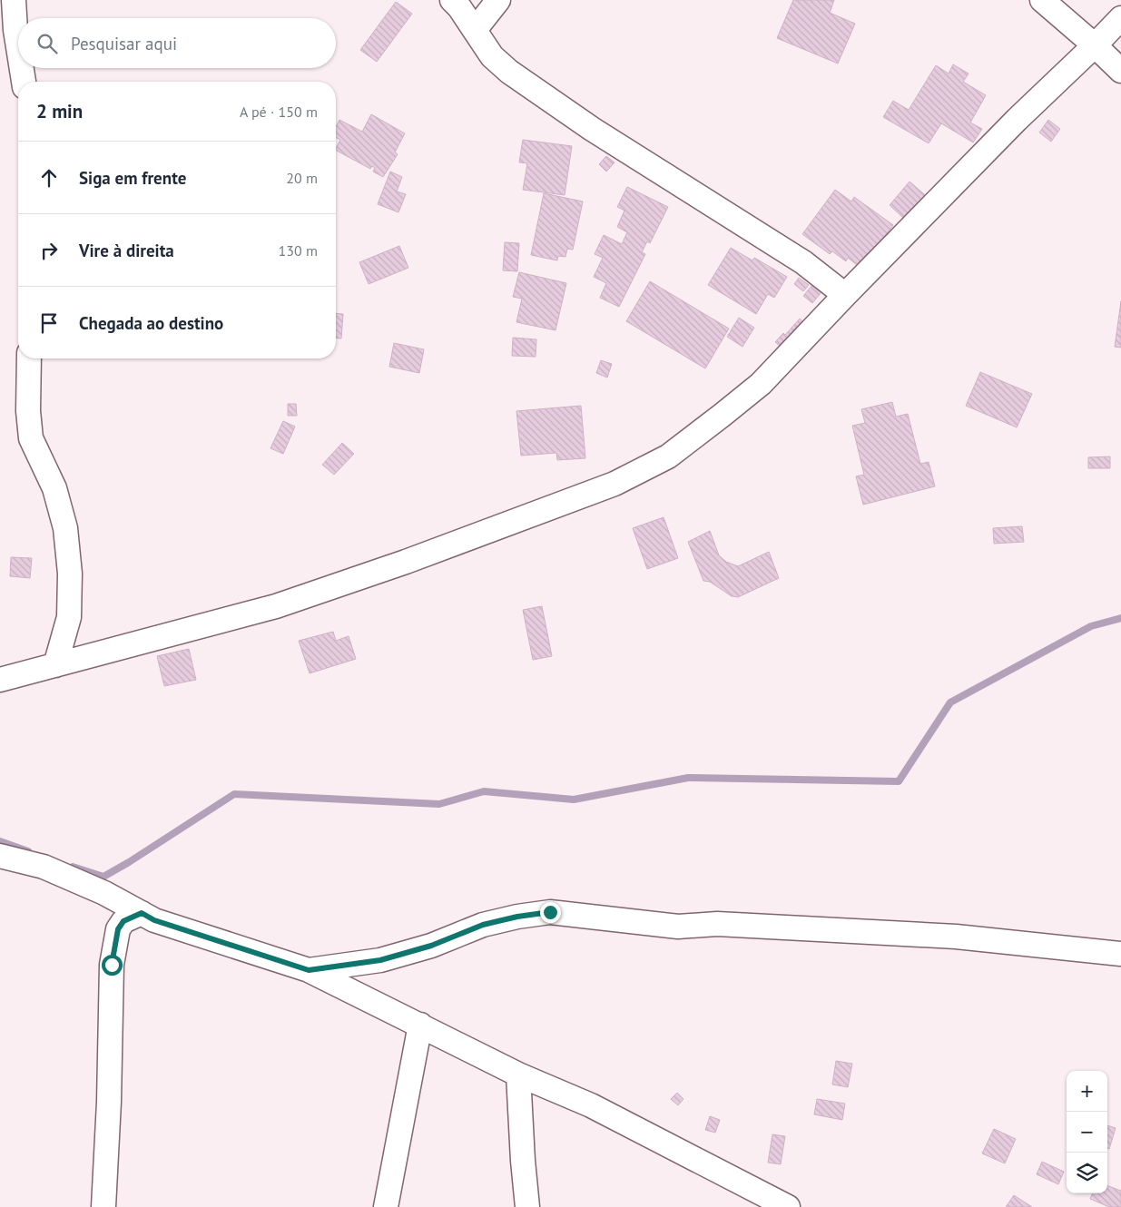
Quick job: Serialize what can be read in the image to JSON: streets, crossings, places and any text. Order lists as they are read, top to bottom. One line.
{"page":{"search":"Pesquisar aqui","heading":["2 min","A pé · 150 m"],"list":[["Siga em frente","20 m"],["Vire à direita","130 m"],"Chegada ao destino"],"map_buttons":["+","−"]}}
